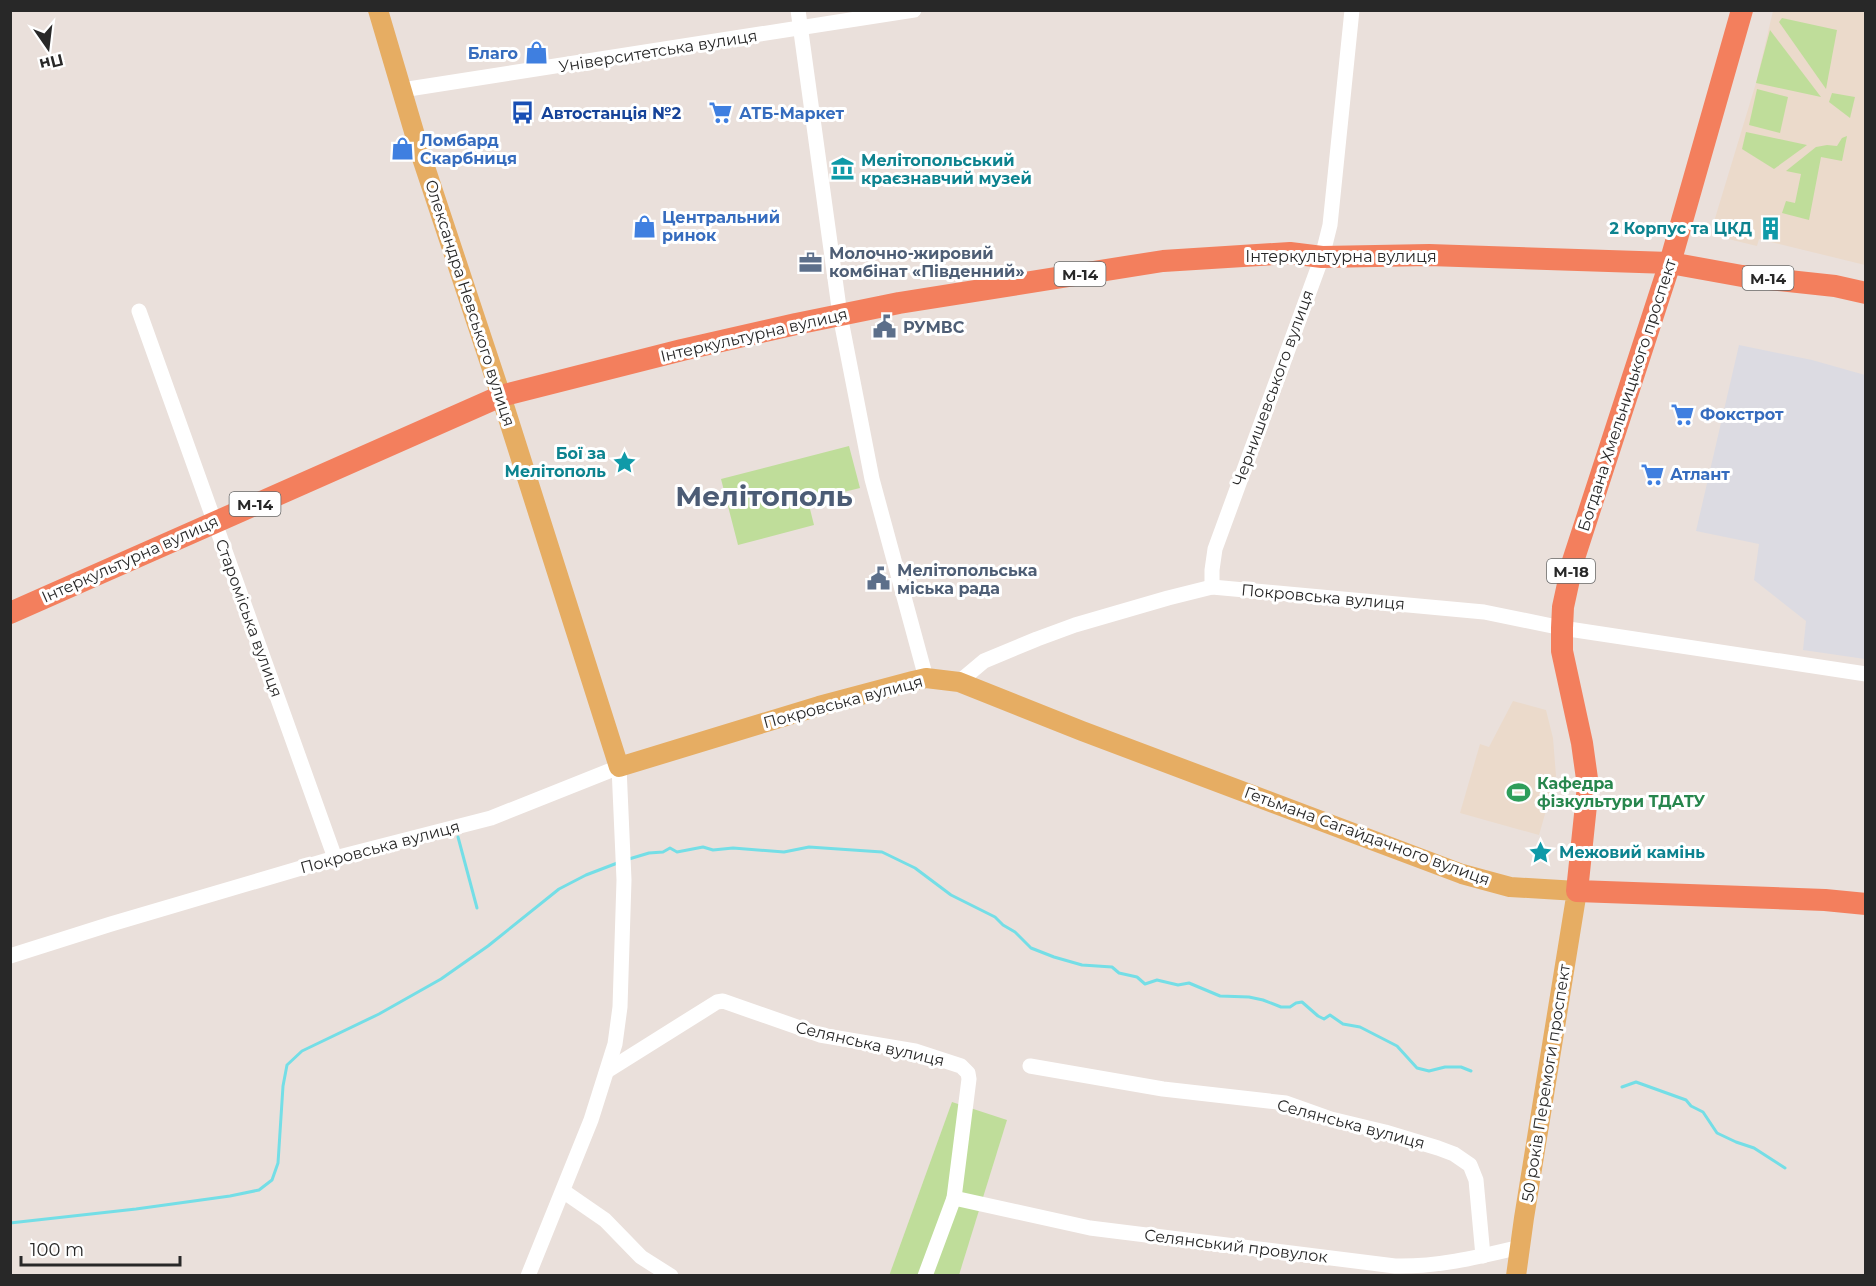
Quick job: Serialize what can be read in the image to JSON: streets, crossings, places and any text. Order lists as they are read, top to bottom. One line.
{"streets":{"highway":["Інтеркультурна вулиця","М-14","Богдана Хмельницького проспект","М-18","Гетьмана Сагайдачного вулиця"],"main road":["Олександра Невського вулиця","Покровська вулиця","50 років Перемоги проспект"],"street":["Університетська вулиця","Чернишевського вулиця","Староміська вулиця","Селянська вулиця","Селянський провулок"]},"crossings":[["Університетська вулиця","Олександра Невського вулиця"],["Інтеркультурна вулиця","Олександра Невського вулиця"],["Інтеркультурна вулиця","Чернишевського вулиця"],["Інтеркультурна вулиця","Богдана Хмельницького проспект"],["Інтеркультурна вулиця","Староміська вулиця"],["Олександра Невського вулиця","Покровська вулиця"],["Чернишевського вулиця","Покровська вулиця"],["Богдана Хмельницького проспект","Покровська вулиця"],["Богдана Хмельницького проспект","Гетьмана Сагайдачного вулиця"],["Богдана Хмельницького проспект","50 років Перемоги проспект"],["Покровська вулиця","Староміська вулиця"],["Покровська вулиця","Гетьмана Сагайдачного вулиця"],["Гетьмана Сагайдачного вулиця","50 років Перемоги проспект"],["Селянська вулиця","Селянський провулок"],["50 років Перемоги проспект","Селянський провулок"]],"districts":["Мелітополь"],"places":{"shop":["Благо","Ломбард Скарбниця","Центральний ринок"],"bus stop":["Автостанція №2"],"supermarket":["АТБ-Маркет","Фокстрот","Атлант"],"museum":["Мелітопольський краєзнавчий музей"],"building":["2 Корпус та ЦКД"],"office":["Молочно-жировий комбінат «Південний»"],"public building":["РУМВC","Мелітопольська міська рада"],"place":["Бої за Мелітополь","Межовий камінь"],"sports":["Кафедра фізкультури ТДАТУ"]},"scale_bar":"100 m","north":"bottom"}
